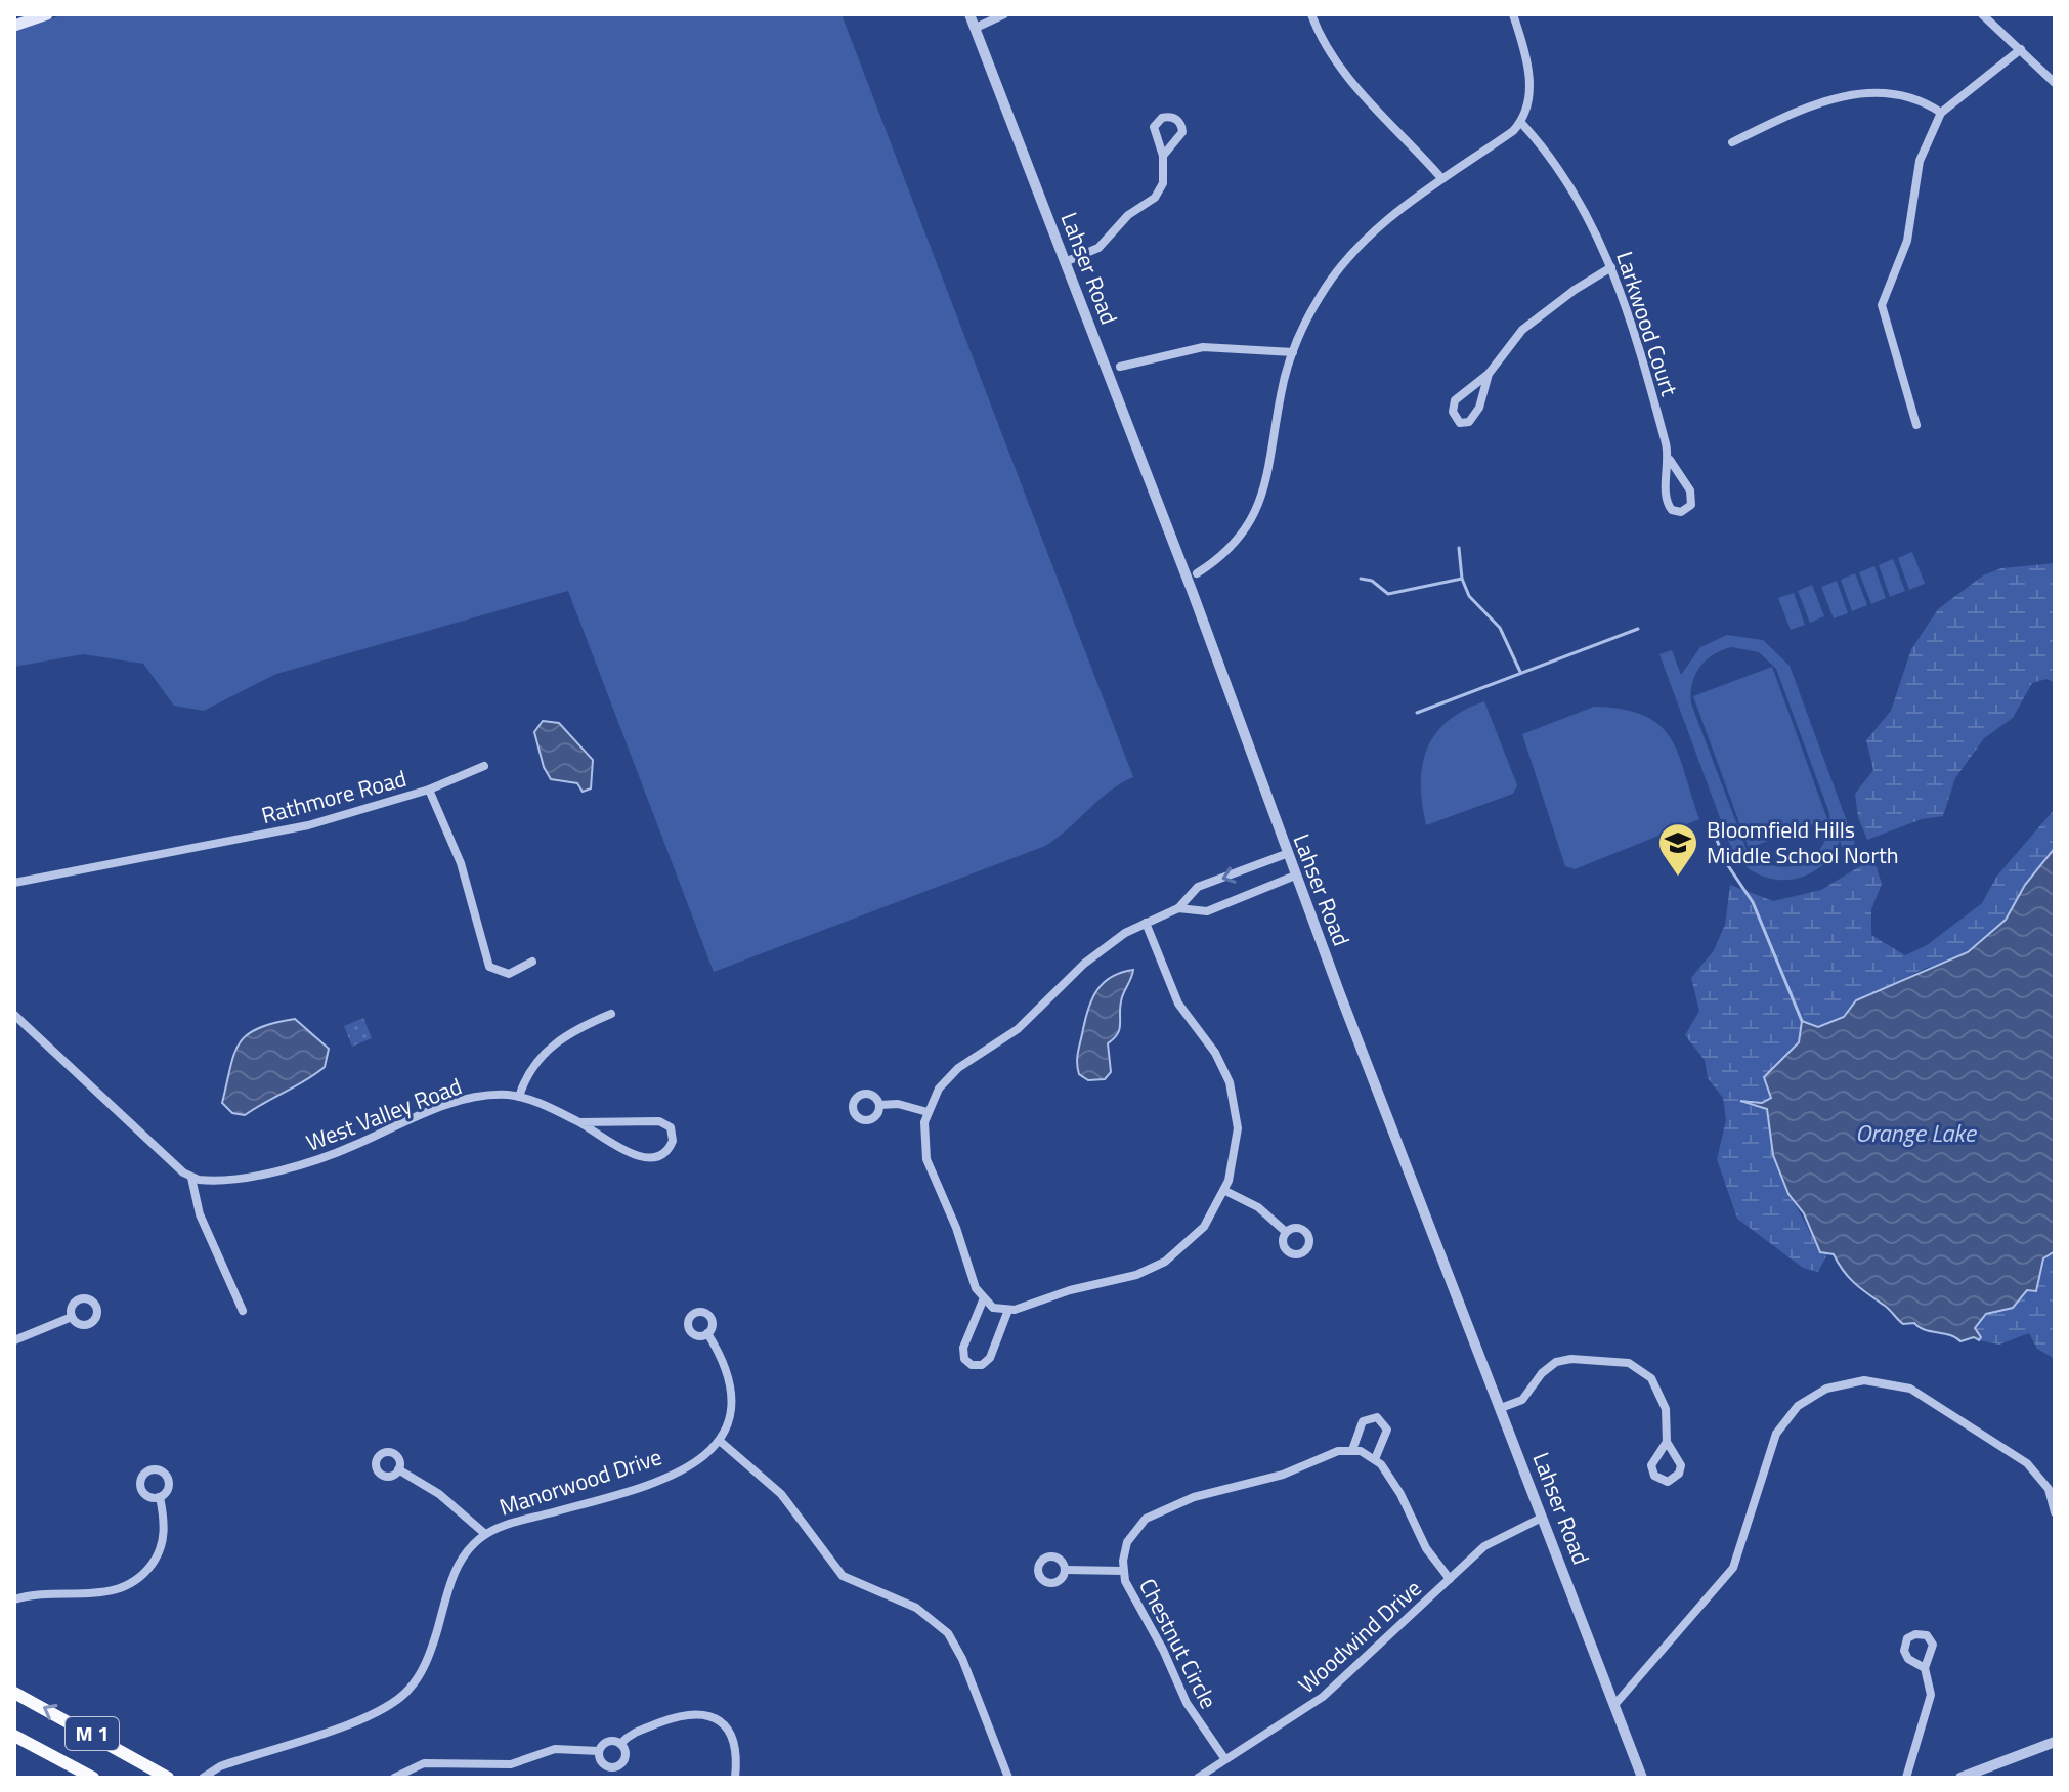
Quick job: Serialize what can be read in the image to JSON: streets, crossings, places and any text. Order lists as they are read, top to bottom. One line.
{"streets":{"main road":["M 1"],"street":["Lahser Road","Larkwood Court","Rathmore Road","West Valley Road","Manorwood Drive","Woodwind Drive","Chestnut Circle"]},"crossings":[["Lahser Road","Woodwind Drive"],["Woodwind Drive","Chestnut Circle"]],"water":["Orange Lake"],"places":{"school or university":["Bloomfield Hills Middle School North"]}}
